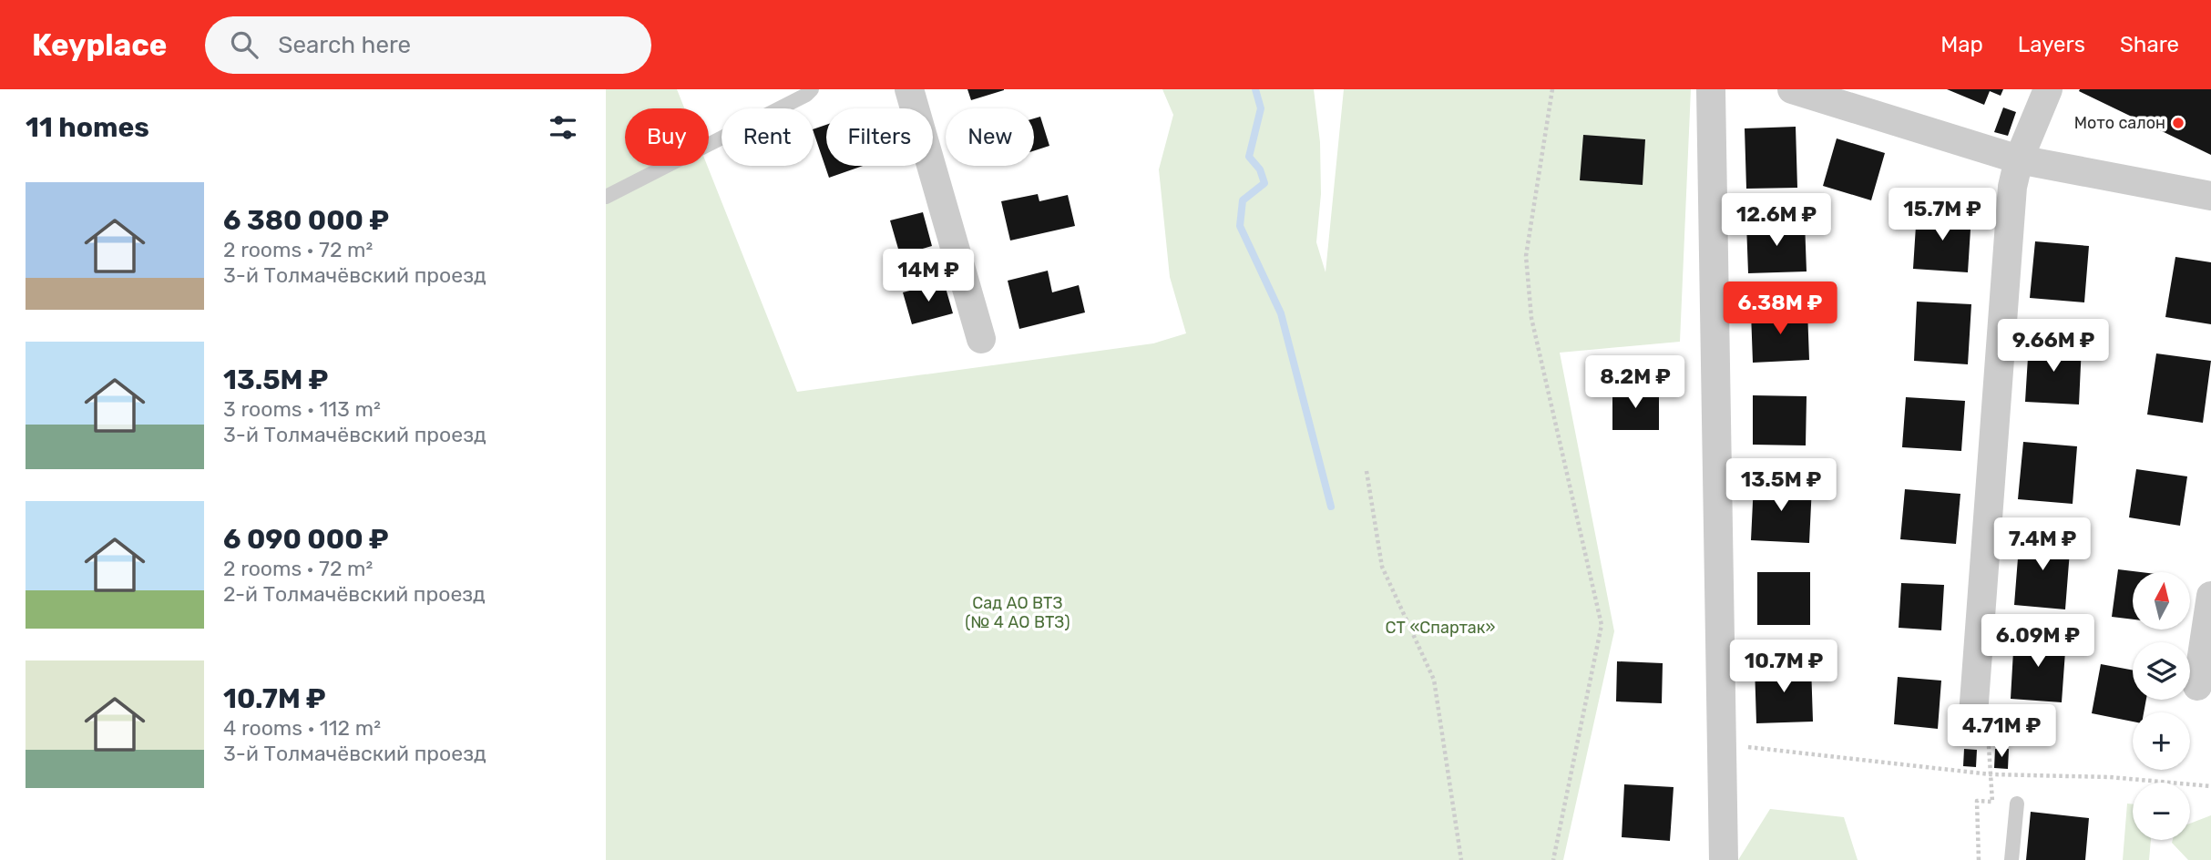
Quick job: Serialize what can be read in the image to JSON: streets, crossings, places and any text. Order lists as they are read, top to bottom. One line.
{"parks":["Сад АО ВТЗ (№ 4 АО ВТЗ)","СТ «Спартак»"],"places":["Мото салон"],"north":"top","page":{"header":"Keyplace","search":"Search here","nav":["Map","Layers","Share"],"heading":"11 homes","chip":["Buy","Rent","Filters","New"],"list":[{"name":"6 380 000 ₽","note":"2 rooms · 72 m² · 3-й Толмачёвский проезд"},{"name":"13.5M ₽","note":"3 rooms · 113 m² · 3-й Толмачёвский проезд"},{"name":"6 090 000 ₽","note":"2 rooms · 72 m² · 2-й Толмачёвский проезд"},{"name":"10.7M ₽","note":"4 rooms · 112 m² · 3-й Толмачёвский проезд"}],"price":["15.7M ₽","12.6M ₽","14M ₽","6.38M ₽","9.66M ₽","8.2M ₽","13.5M ₽","7.4M ₽","6.09M ₽","10.7M ₽","4.71M ₽"],"map_buttons":["+","−"]}}
